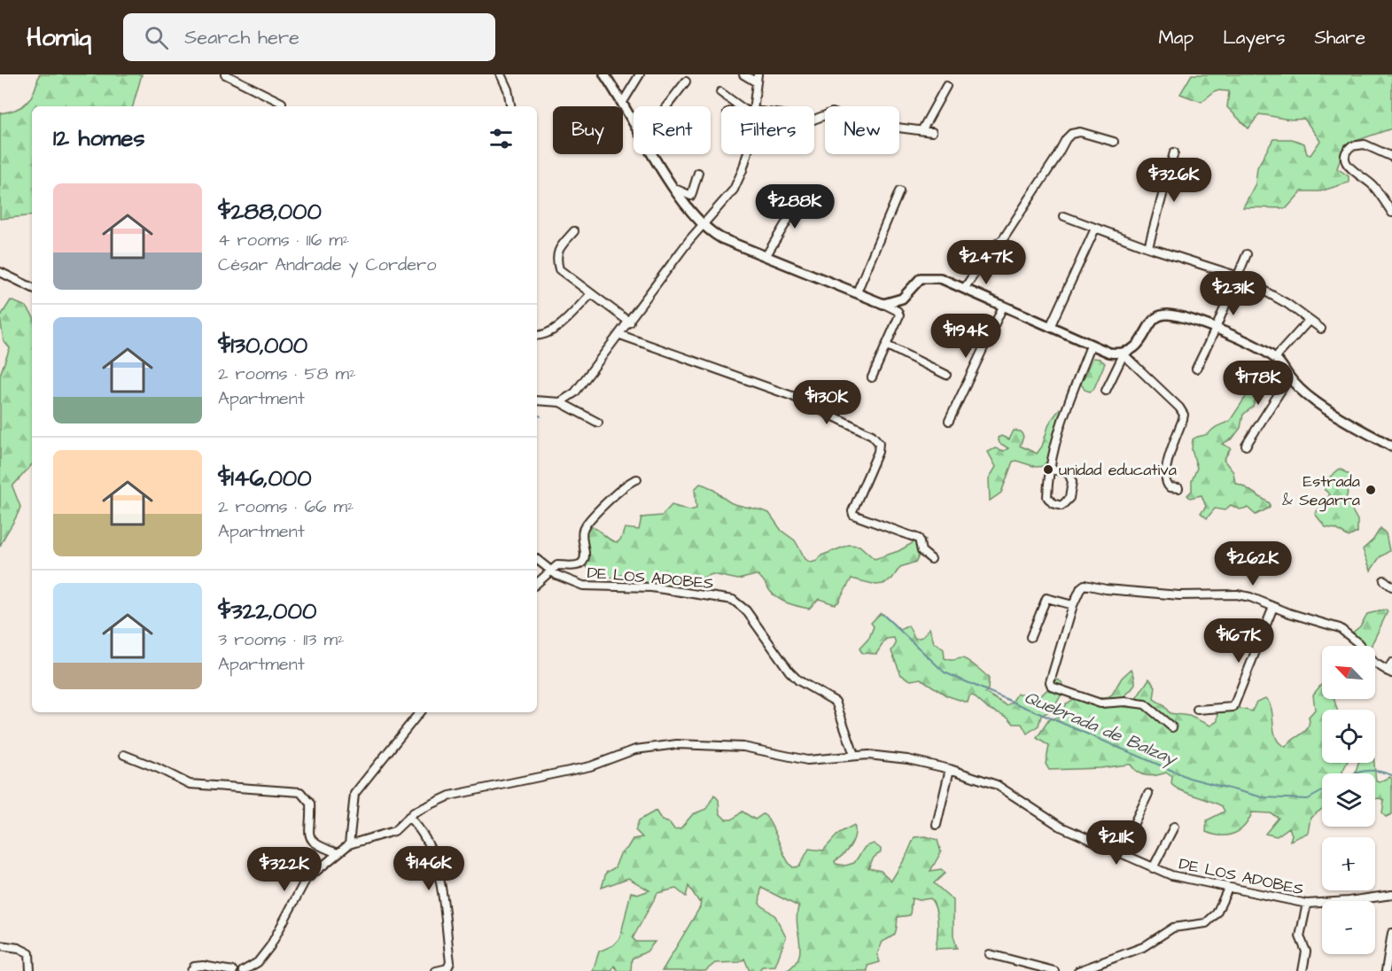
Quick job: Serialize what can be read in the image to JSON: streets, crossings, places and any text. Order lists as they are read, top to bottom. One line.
{"streets":{"street":["DE LOS ADOBES"]},"water":["Quebrada de Balzay"],"places":["unidad educativa","Estrada & Segarra"],"north":"top left","page":{"header":"Homiq","search":"Search here","nav":["Map","Layers","Share"],"chip":["Buy","Rent","Filters","New"],"heading":"12 homes","price":["$326K","$288K","$247K","$231K","$194K","$178K","$130K","$262K","$167K","$211K","$146K","$322K"],"list":[{"name":"$288,000","note":"4 rooms · 116 m² · César Andrade y Cordero"},{"name":"$130,000","note":"2 rooms · 58 m² · Apartment"},{"name":"$146,000","note":"2 rooms · 66 m² · Apartment"},{"name":"$322,000","note":"3 rooms · 113 m² · Apartment"}],"map_buttons":["+","−"]}}
